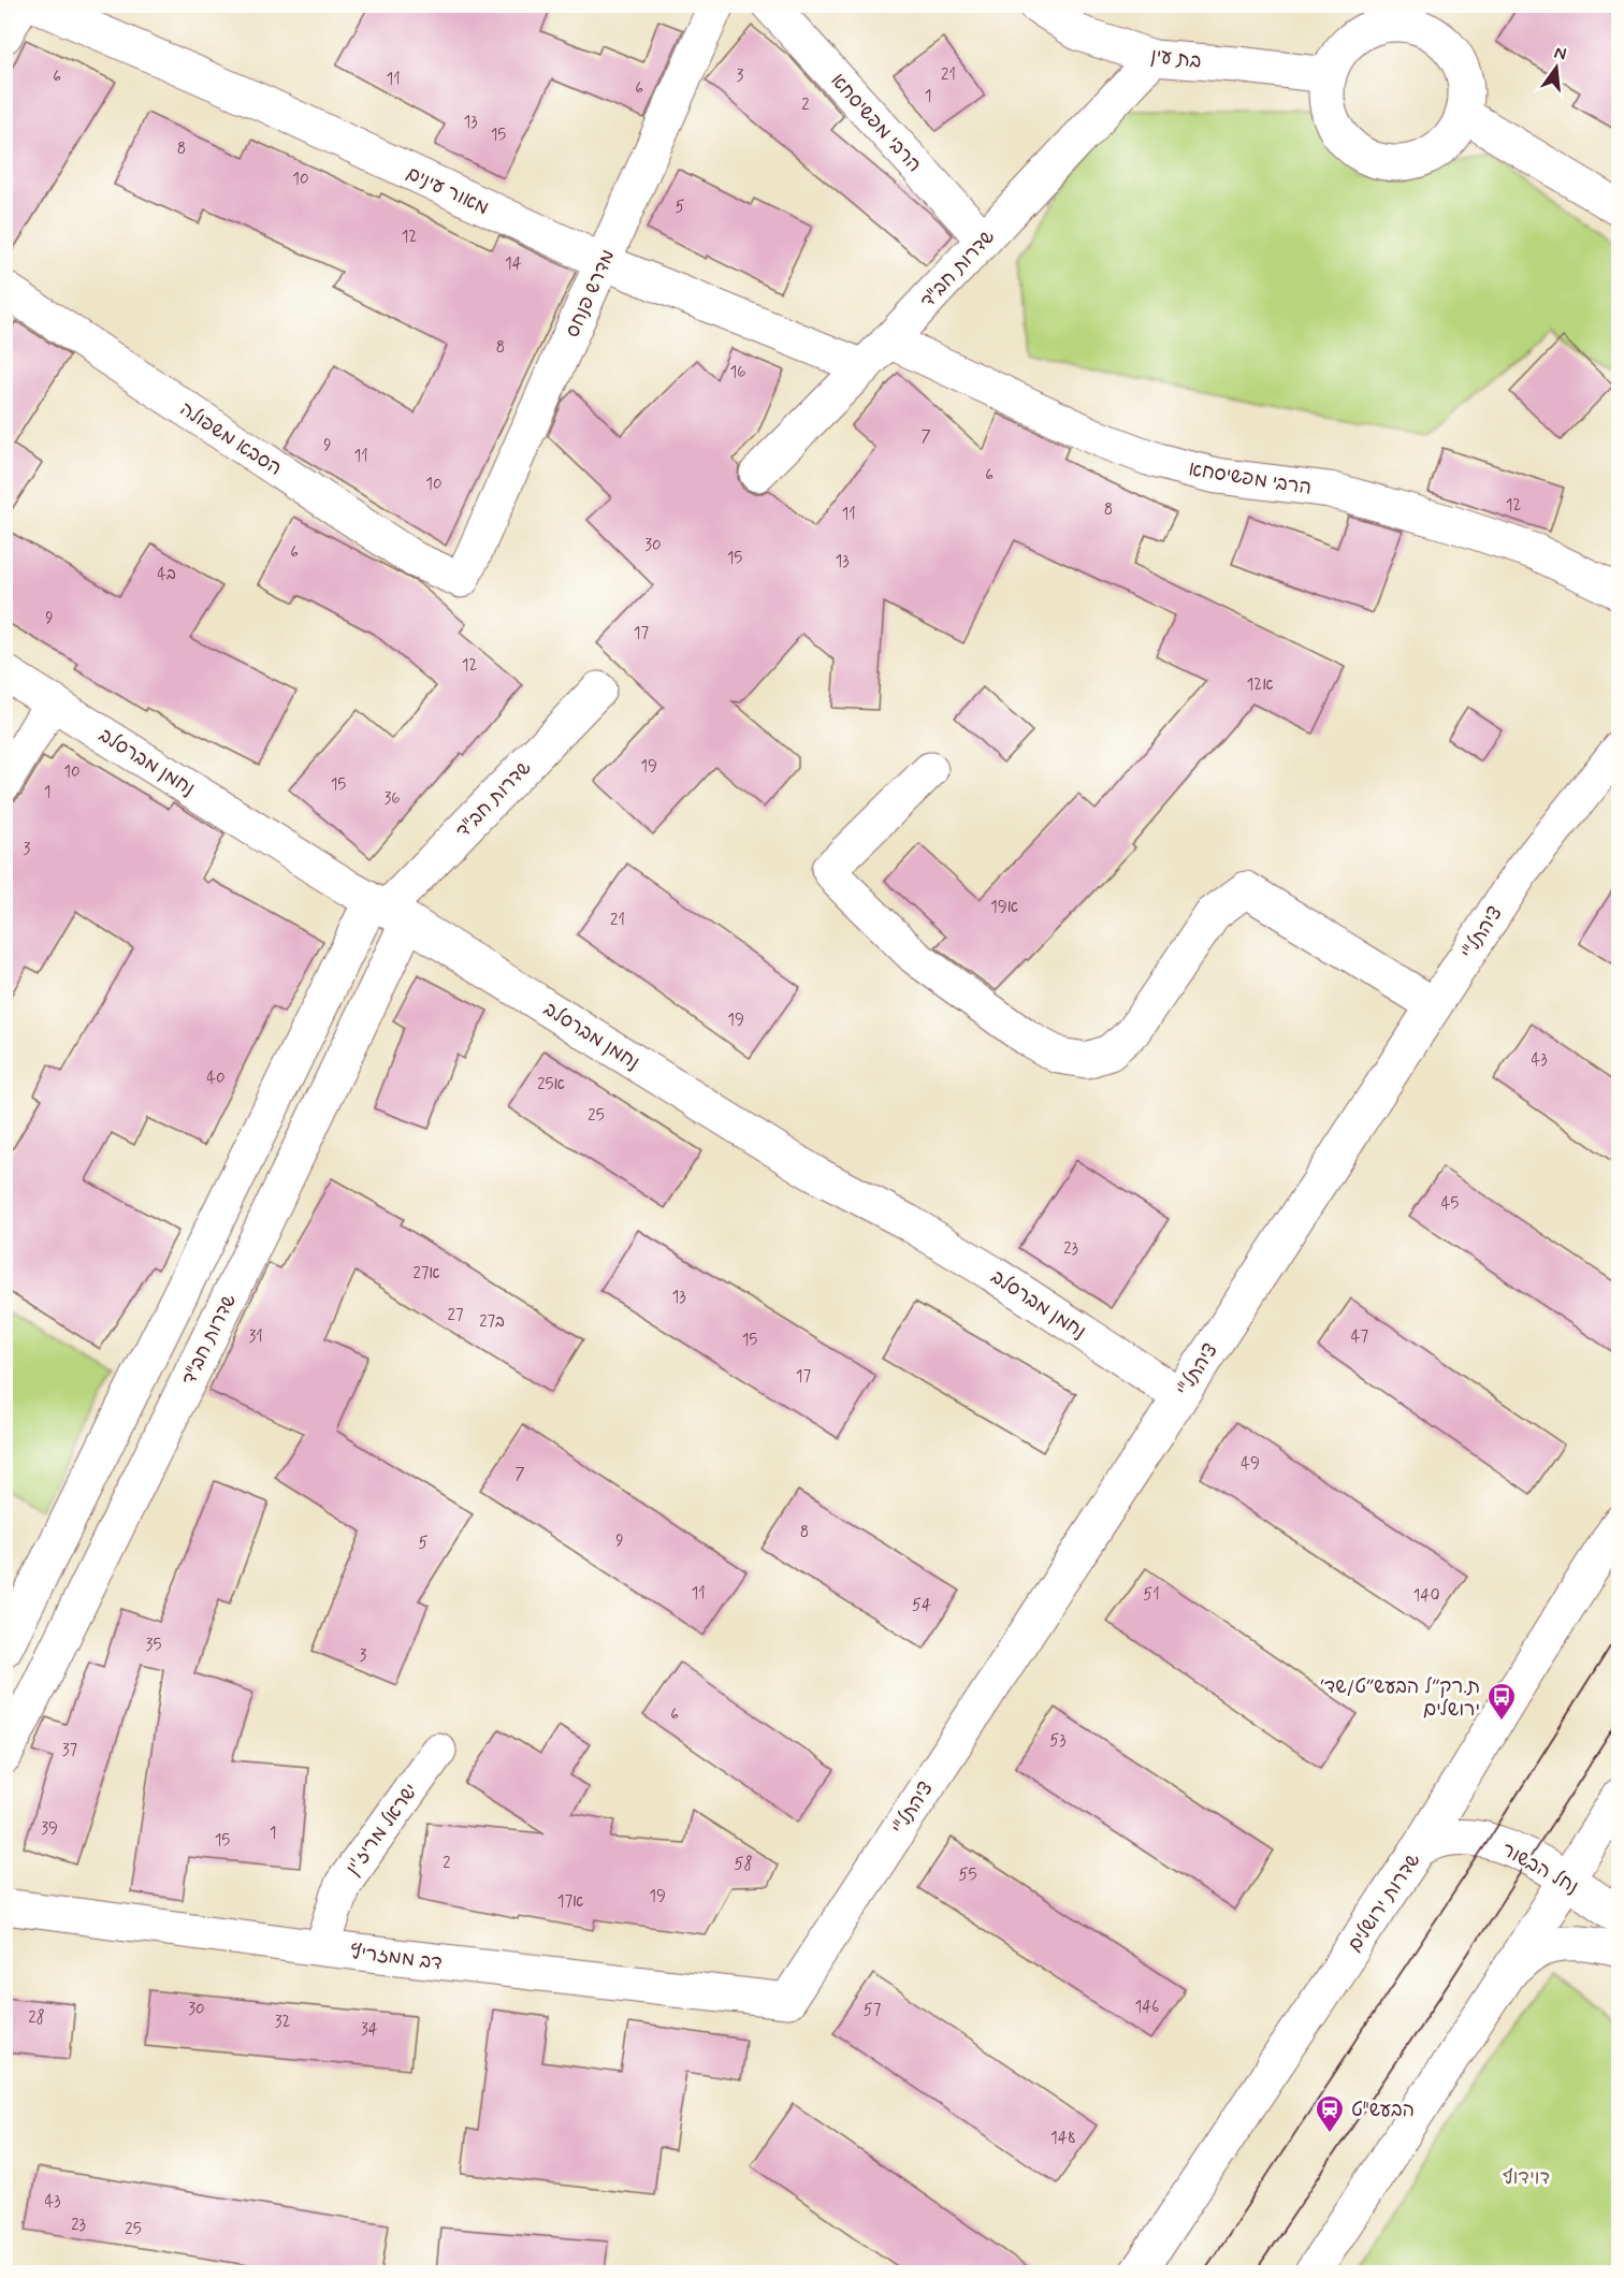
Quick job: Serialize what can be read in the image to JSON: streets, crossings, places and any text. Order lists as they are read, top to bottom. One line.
{"streets":{"street":["בת עין","הרבי מפשיסחא","מאור עינים","שדרות חב\"ד","מדרש פנחס","הסבא משפולה","נחמן מברסלב","ציהתל\"י","ישראל מריז'ין","נחל הבשור","שדרות ירושלים","דב ממזריץ"]},"crossings":[["בת עין","שדרות חב\"ד"],["הרבי מפשיסחא","שדרות חב\"ד"],["מאור עינים","שדרות חב\"ד"],["מאור עינים","מדרש פנחס"],["שדרות חב\"ד","נחמן מברסלב"],["מדרש פנחס","הסבא משפולה"],["נחמן מברסלב","ציהתל\"י"],["ציהתל\"י","דב ממזריץ"],["ישראל מריז'ין","דב ממזריץ"],["נחל הבשור","שדרות ירושלים"]],"parks":["דוידוף"],"places":{"bus stop":["ת.רק״ל הבעש״ט/שד׳ ירושלים"],"station":["הבעש\"ט"]},"house_numbers":["21","3","6","11","6","1","2","13","15","8","10","5","12","14","8","16","7","9","11","6","10","12","8","11","30","6","15","13","4ב","9","17","12","12א","19","10","15","1","36","3","19א","21","19","43","40","25א","25","45","23","27א","13","27","27ב","31","47","15","17","49","7","8","9","5","11","51","140","54","35","3","6","53","37","39","1","15","2","58","55","19","17א","146","30","57","28","32","34","148","43","23","25"],"north":"top"}
